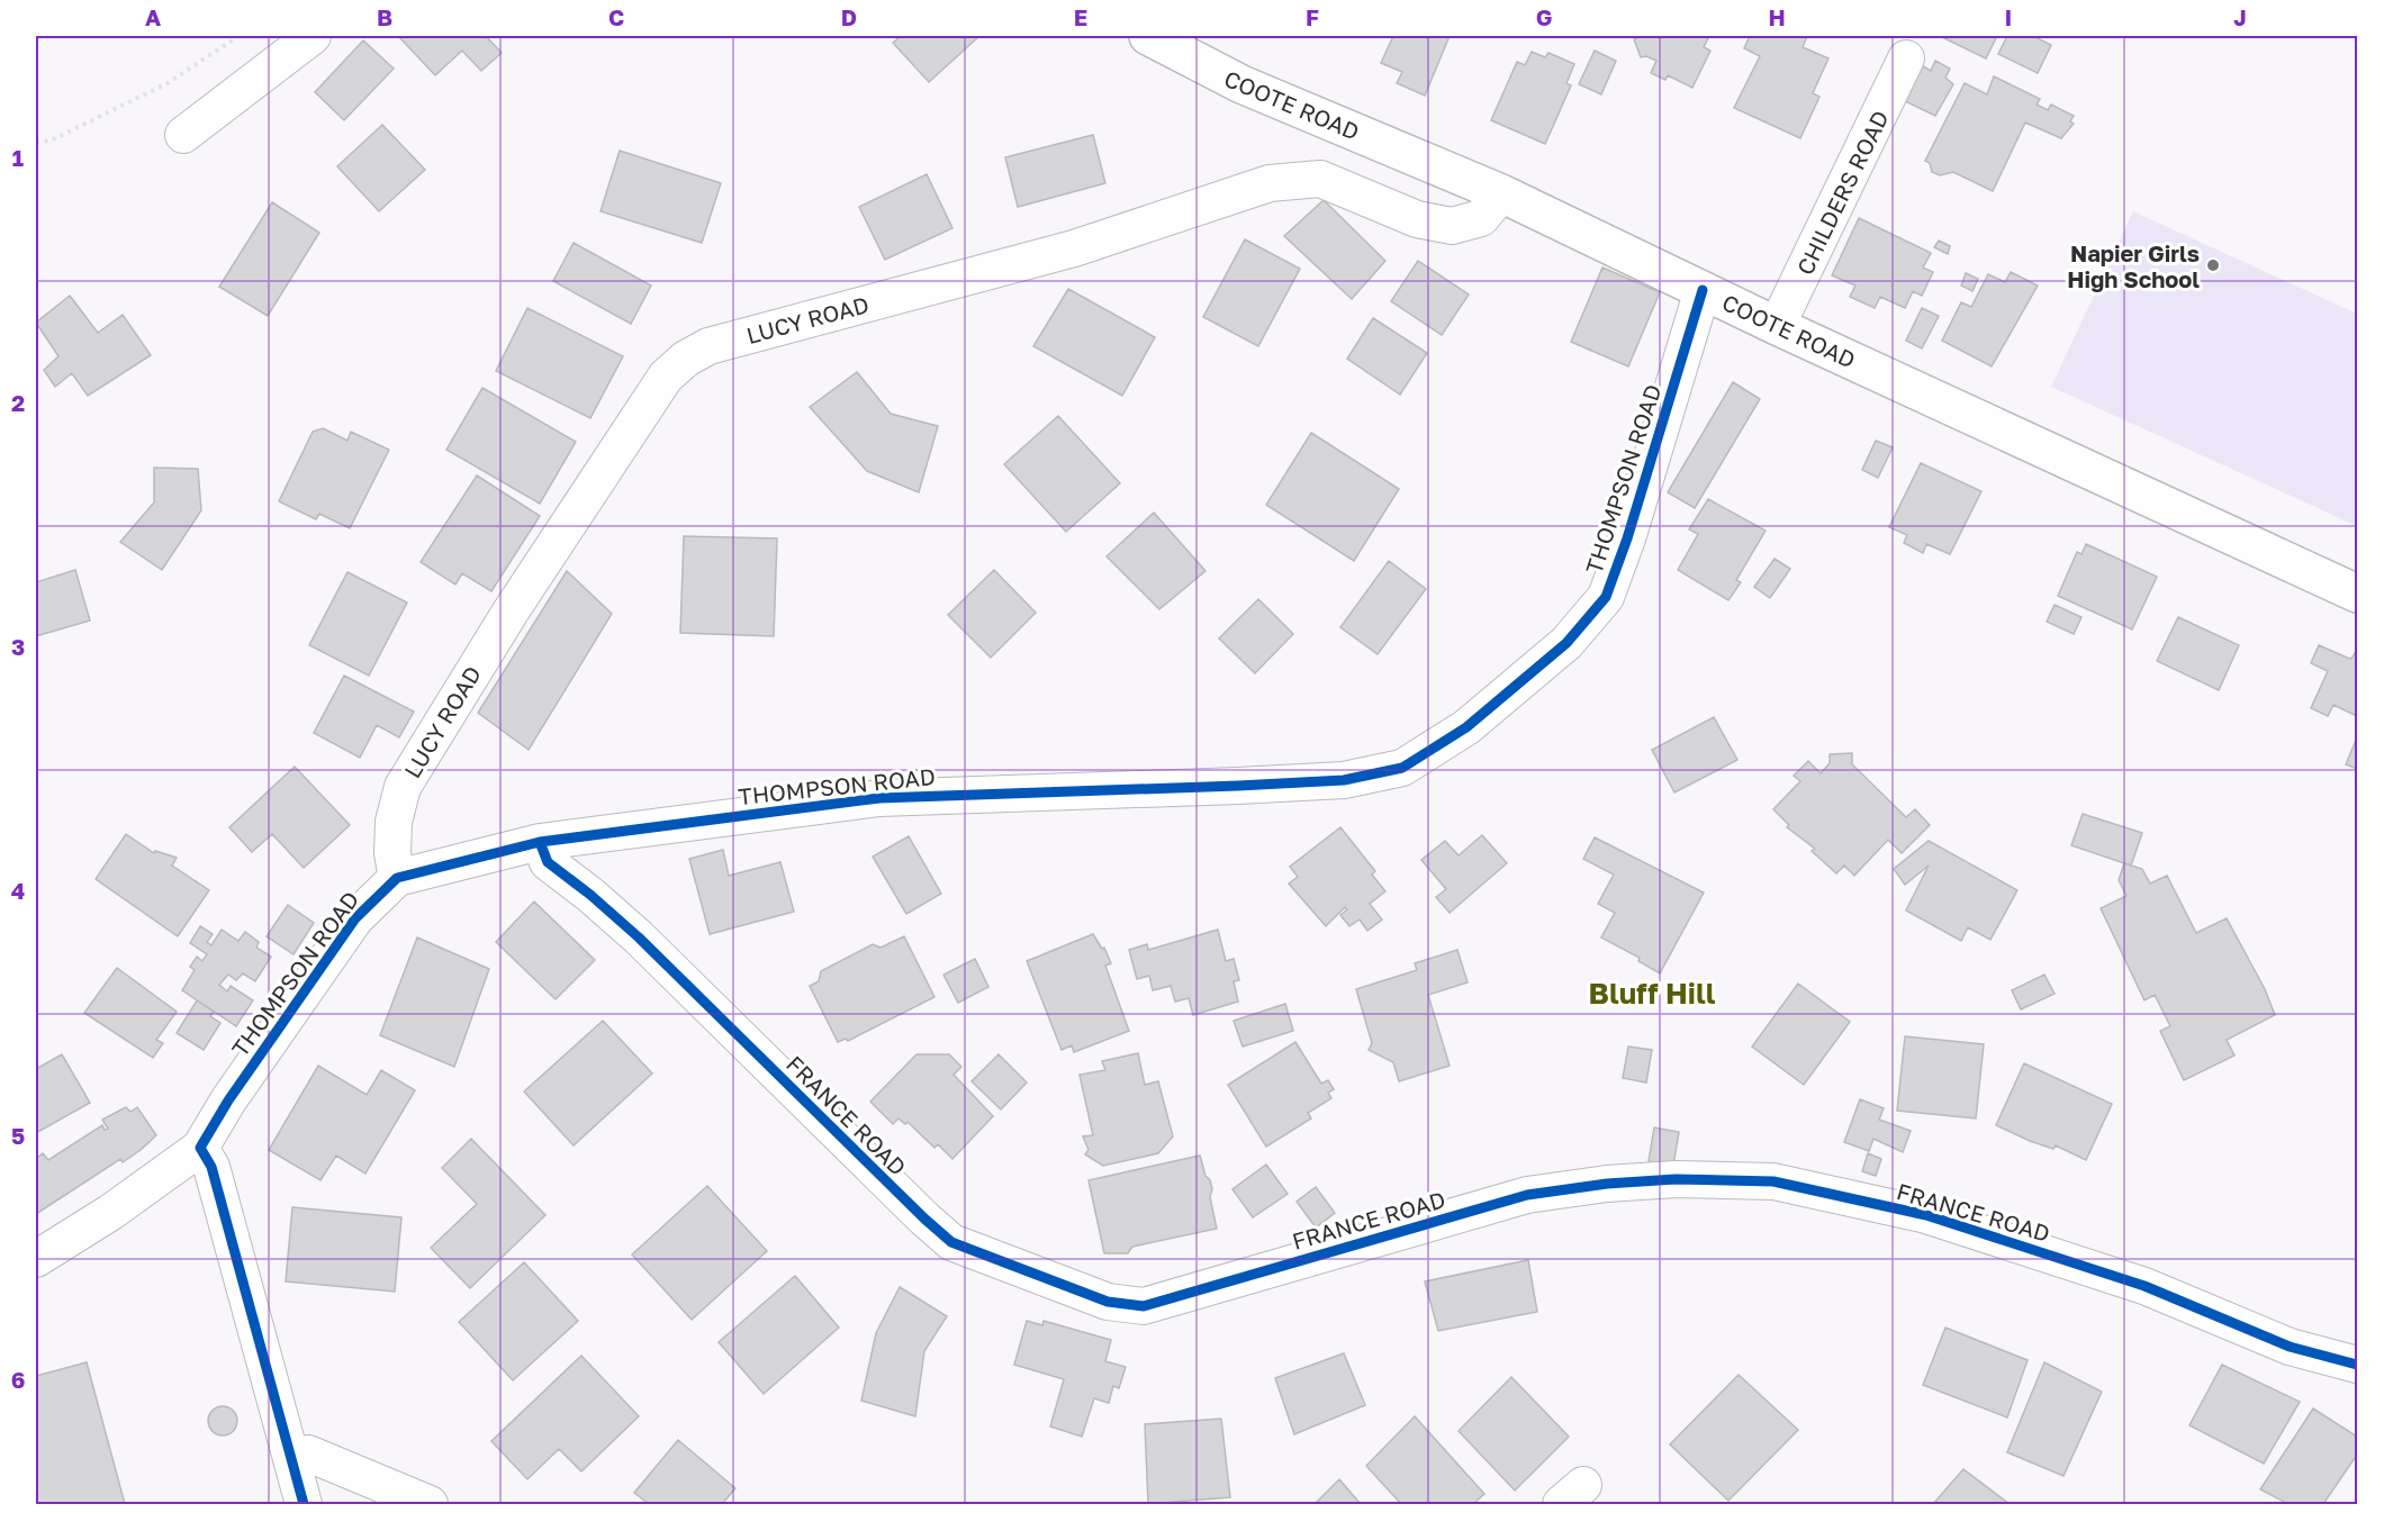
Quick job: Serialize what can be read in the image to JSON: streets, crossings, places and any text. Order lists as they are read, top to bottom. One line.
{"streets":{"street":["COOTE ROAD","CHILDERS ROAD","LUCY ROAD","THOMPSON ROAD","FRANCE ROAD"]},"crossings":[["COOTE ROAD","CHILDERS ROAD"],["COOTE ROAD","LUCY ROAD"],["COOTE ROAD","THOMPSON ROAD"],["LUCY ROAD","THOMPSON ROAD"],["THOMPSON ROAD","FRANCE ROAD"]],"districts":["Bluff Hill"],"places":["Napier Girls High School"],"grid":{"columns":["A","B","C","D","E","F","G","H","I","J"],"rows":["1","2","3","4","5","6"]}}
